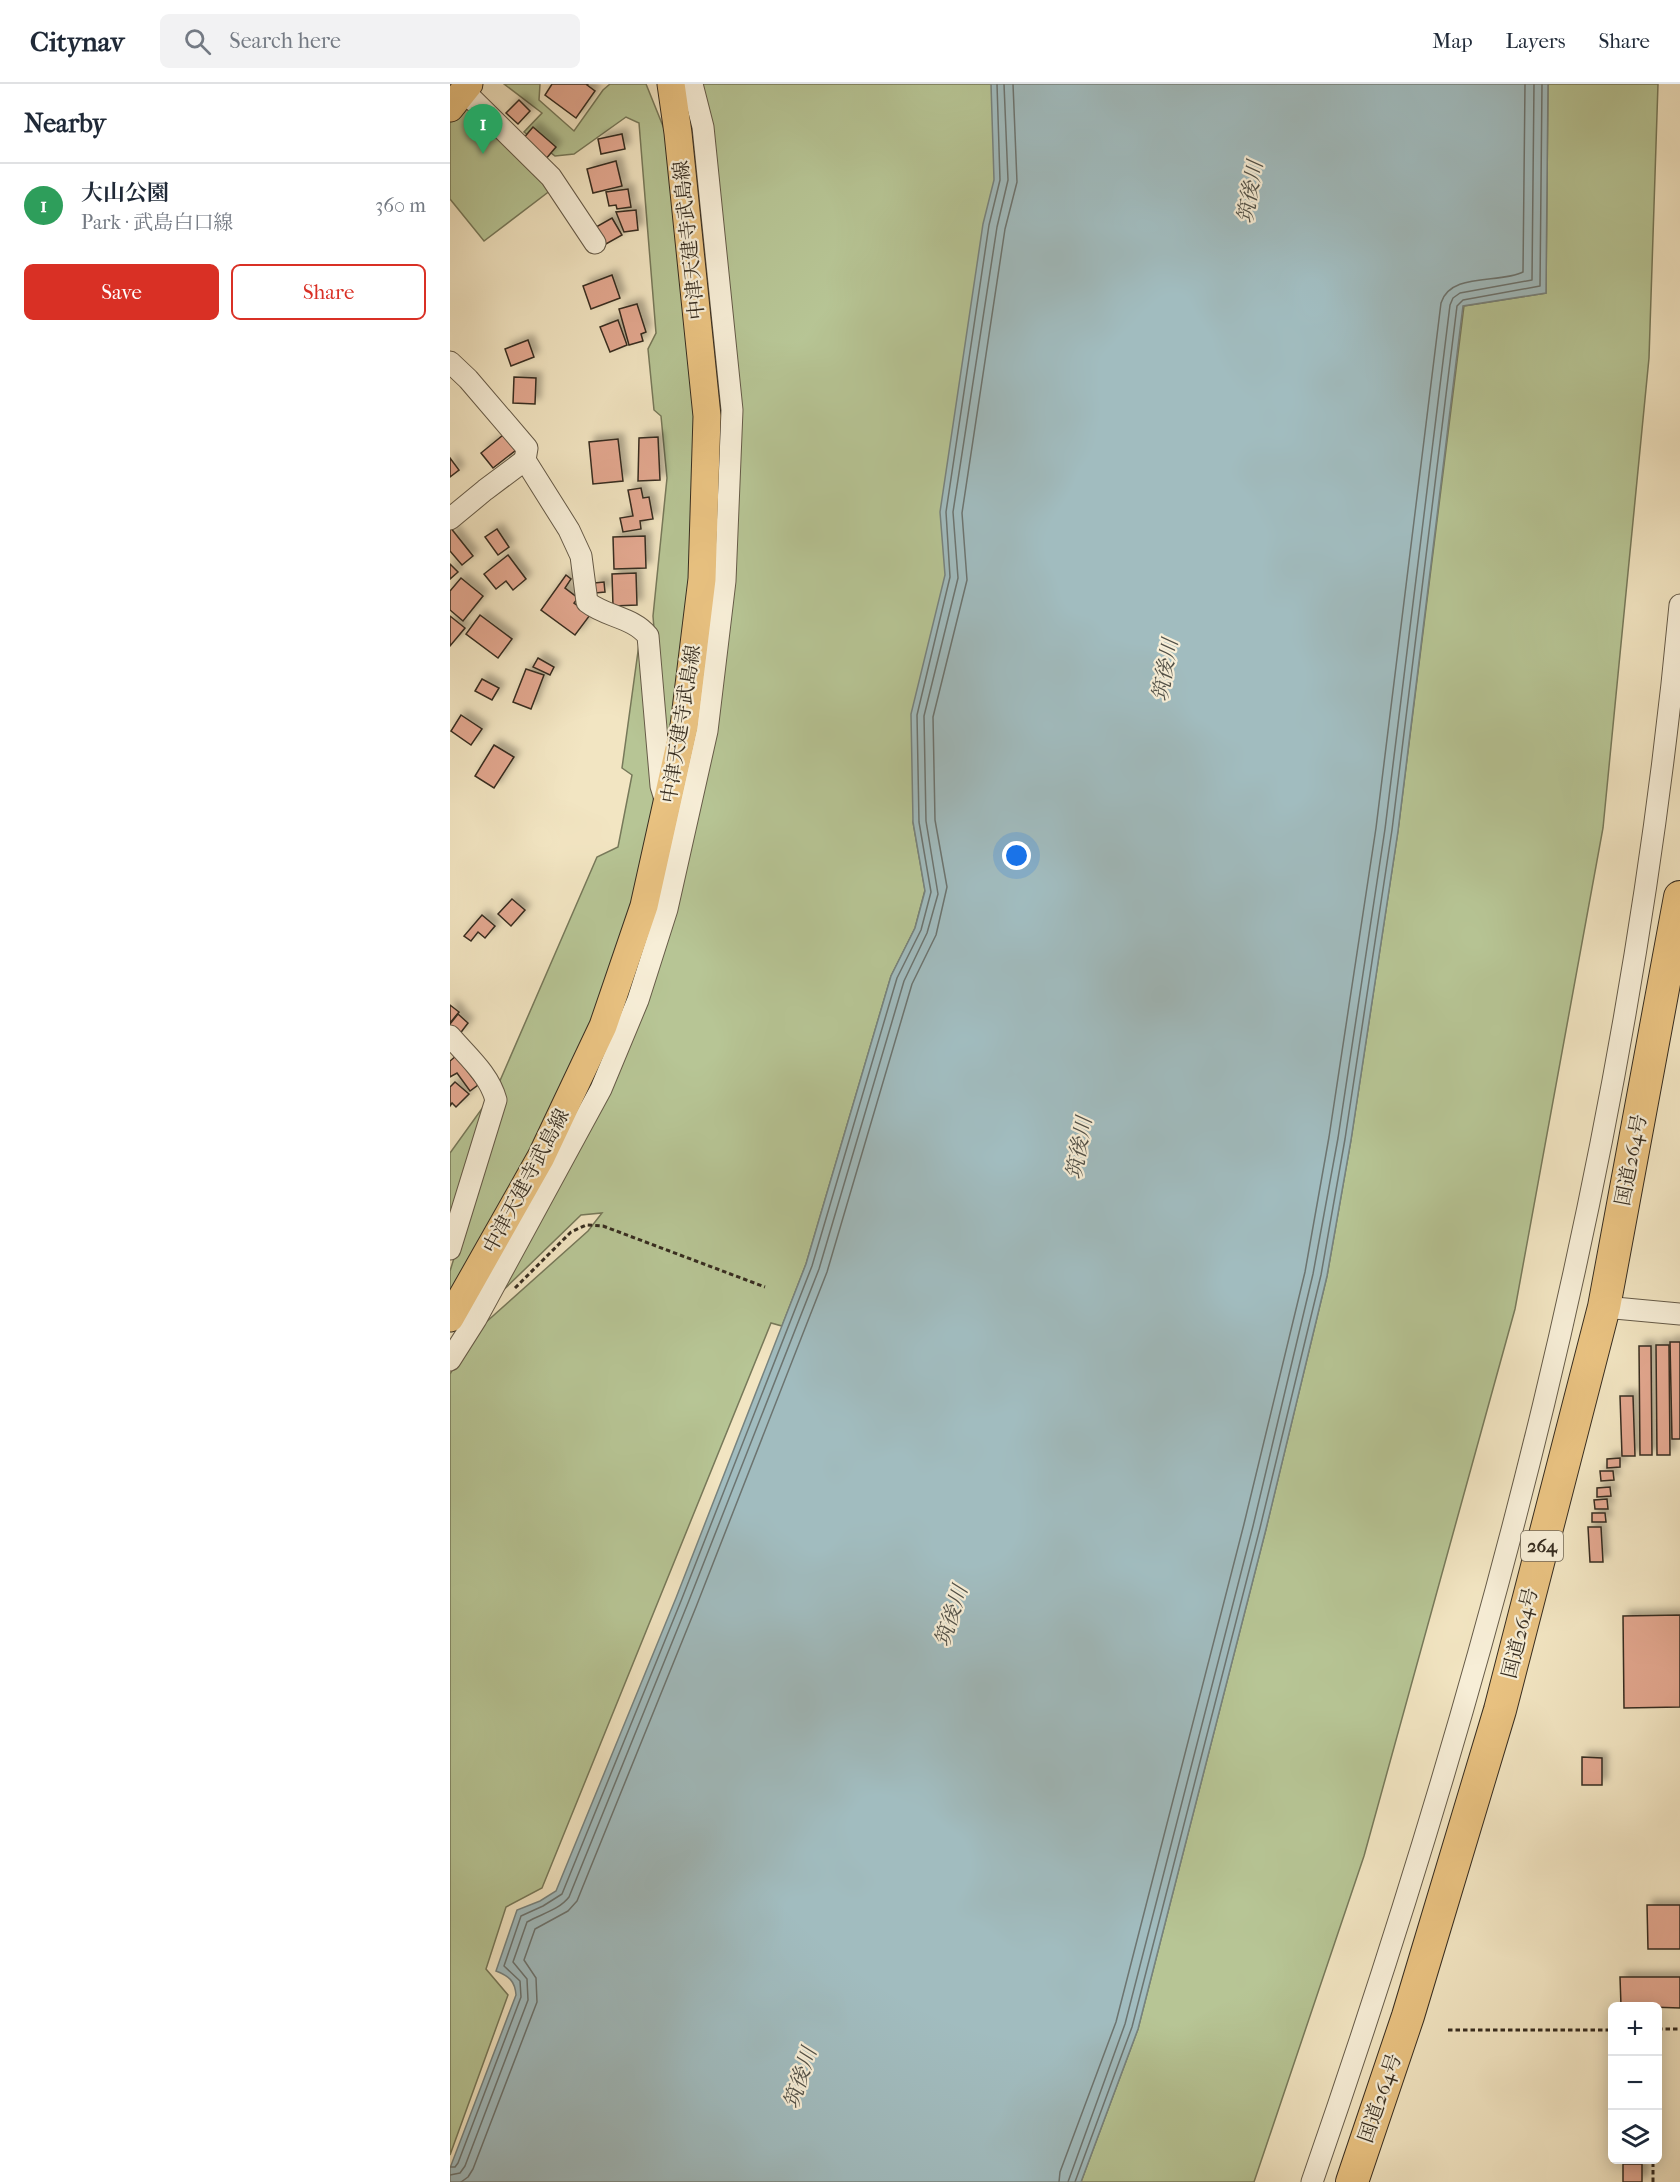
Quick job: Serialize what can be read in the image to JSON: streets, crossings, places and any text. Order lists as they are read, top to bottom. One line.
{"streets":{"highway":["国道264号","264"],"main road":["中津天建寺武島線"]},"water":["筑後川"],"page":{"header":"Citynav","search":"Search here","nav":["Map","Layers","Share"],"heading":"Nearby","pins":"1","list":[{"mark":"1","name":"大山公園","note":"Park · 武島白口線","value":"360 m"}],"buttons":["Save","Share"],"map_buttons":["+","−"]}}
